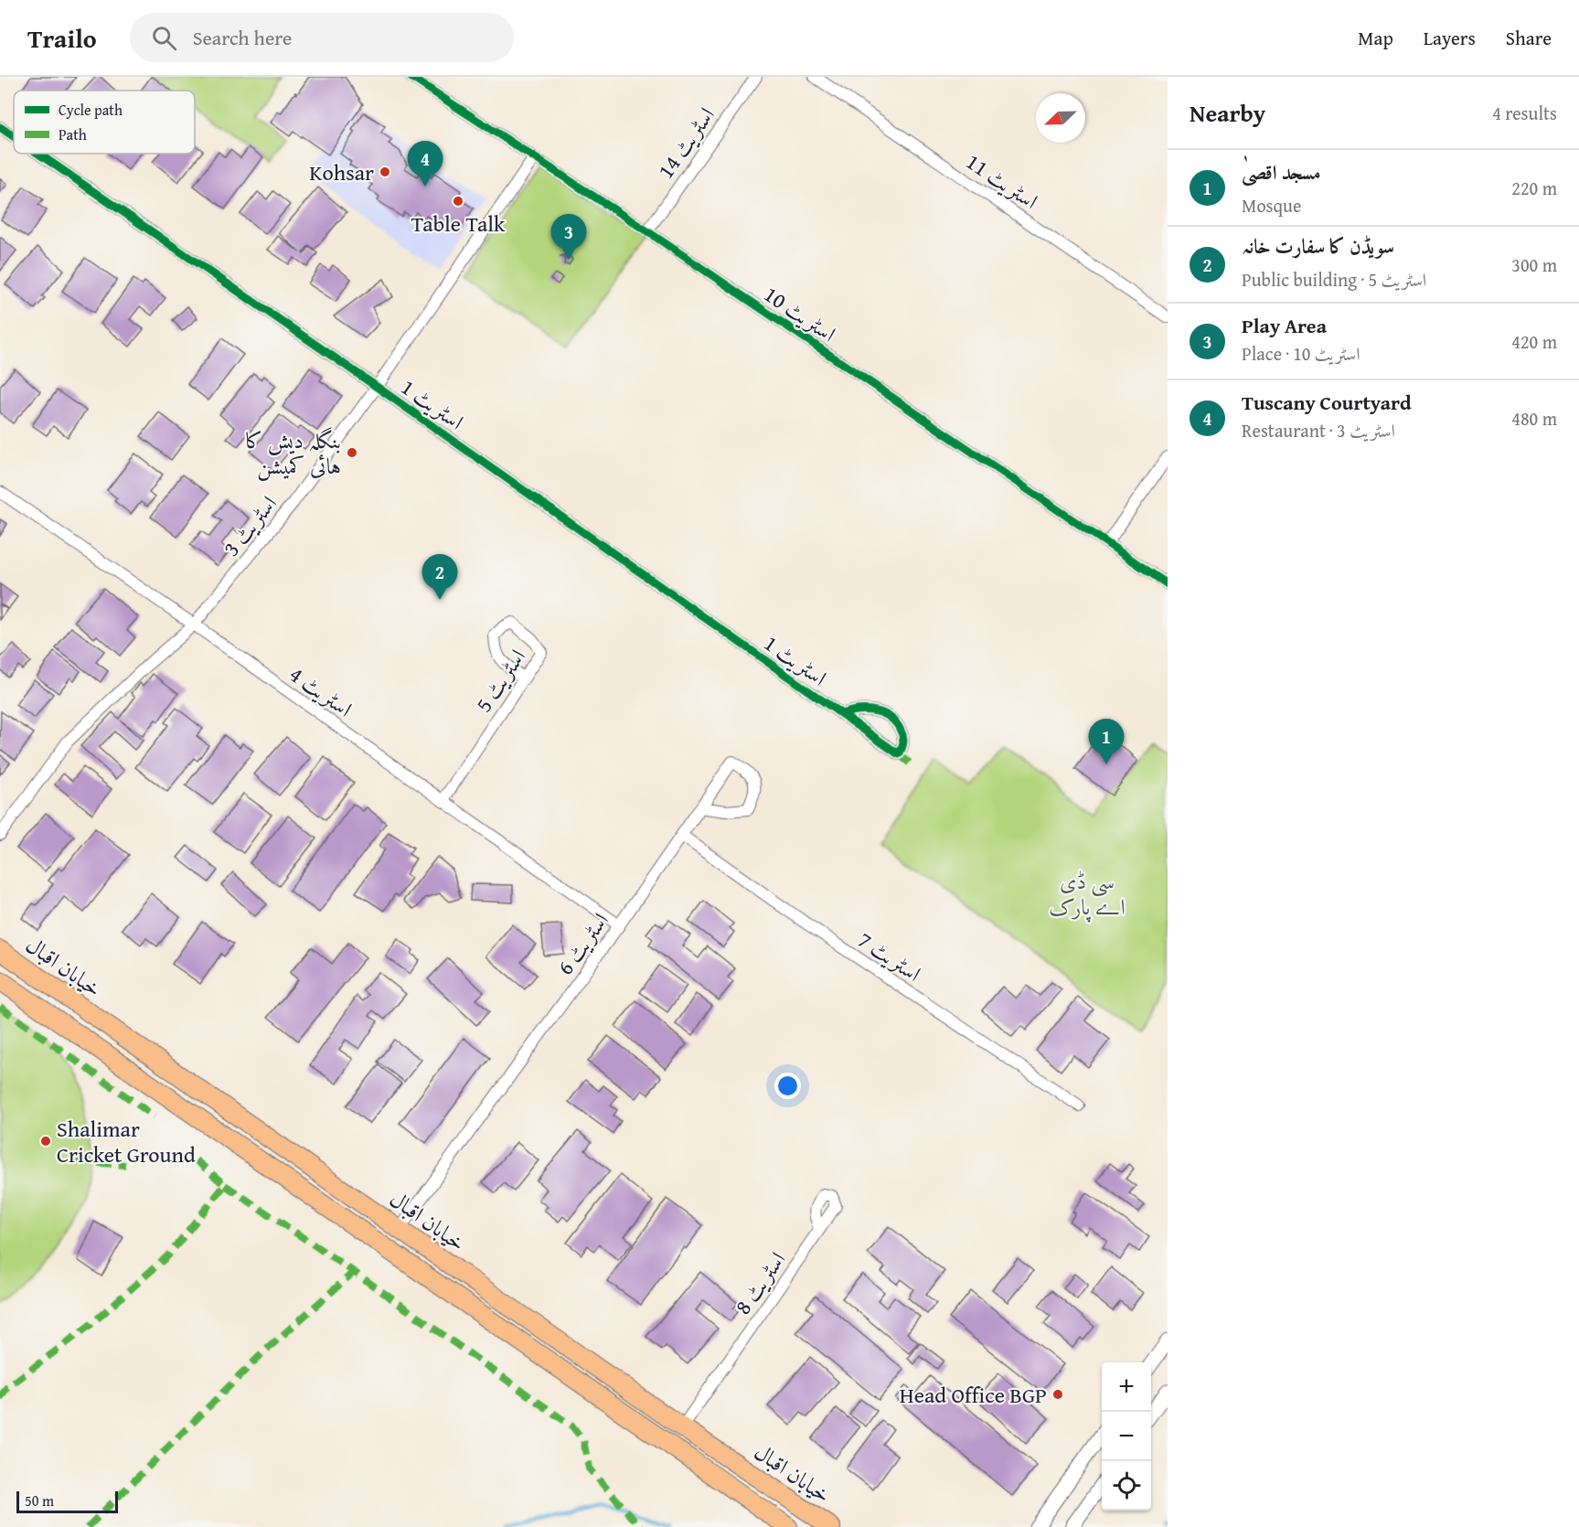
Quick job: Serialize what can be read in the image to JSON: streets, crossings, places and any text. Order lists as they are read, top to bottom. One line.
{"streets":{"main road":["خیابان اقبال"],"street":["اسٹریٹ 14","اسٹریٹ 11","اسٹریٹ 10","اسٹریٹ 1","اسٹریٹ 3","اسٹریٹ 5","اسٹریٹ 4","اسٹریٹ 6","اسٹریٹ 7","اسٹریٹ 8"]},"crossings":[["اسٹریٹ 14","اسٹریٹ 10"],["اسٹریٹ 10","اسٹریٹ 3"],["اسٹریٹ 1","اسٹریٹ 3"],["اسٹریٹ 3","اسٹریٹ 4"],["اسٹریٹ 5","اسٹریٹ 4"],["اسٹریٹ 4","اسٹریٹ 6"],["اسٹریٹ 6","اسٹریٹ 7"],["اسٹریٹ 6","خیابان اقبال"],["خیابان اقبال","اسٹریٹ 8"]],"parks":["سی ڈی اے پارک"],"places":["Kohsar","Table Talk","بنگلہ دیش کا ہائی کمیشن","Shalimar Cricket Ground","Head Office BGP"],"legend":["Cycle path","Path"],"scale_bar":"50 m","north":"bottom left","page":{"header":"Trailo","search":"Search here","nav":["Map","Layers","Share"],"heading":["Nearby","4 results"],"pins":["4","3","2","1"],"list":[{"mark":"1","name":"مسجد اقصیٰ","note":"Mosque","value":"220 m"},{"mark":"2","name":"سویڈن کا سفارت خانہ","note":"Public building · اسٹریٹ 5","value":"300 m"},{"mark":"3","name":"Play Area","note":"Place · اسٹریٹ 10","value":"420 m"},{"mark":"4","name":"Tuscany Courtyard","note":"Restaurant · اسٹریٹ 3","value":"480 m"}],"map_buttons":["+","−"],"scale":"50 m"}}
